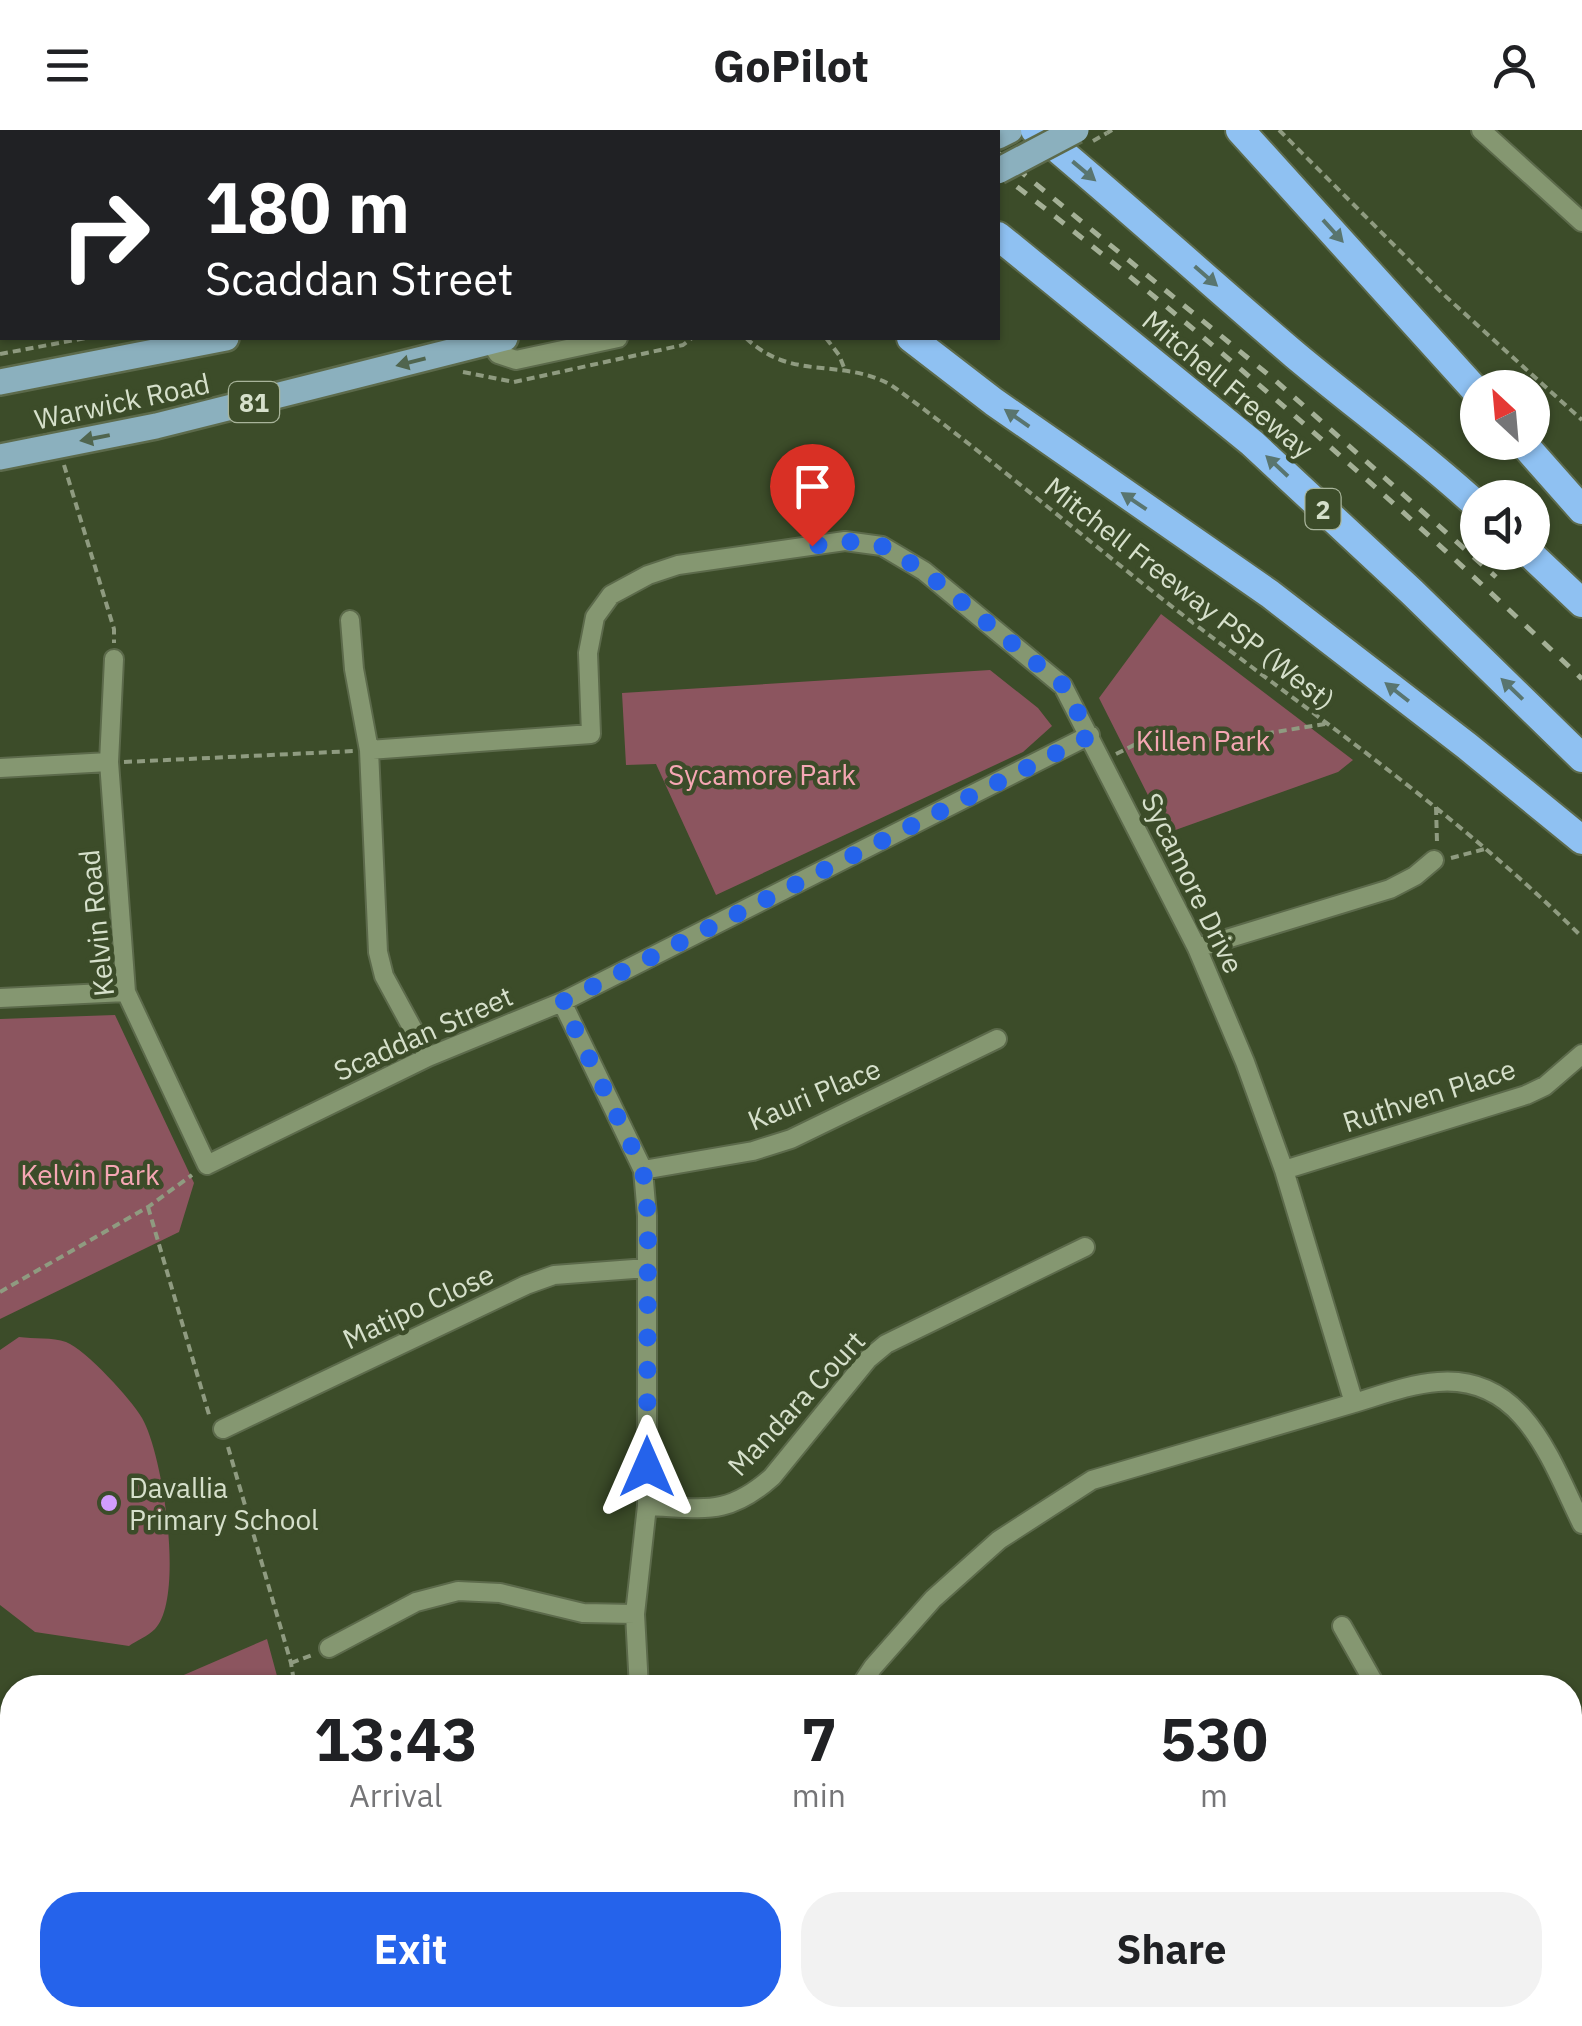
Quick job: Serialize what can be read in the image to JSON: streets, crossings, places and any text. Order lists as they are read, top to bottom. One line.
{"streets":{"highway":["Mitchell Freeway","2"],"main road":["Warwick Road","81"],"street":["Sycamore Drive","Kelvin Road","Scaddan Street","Kauri Place","Ruthven Place","Matipo Close","Mandara Court"],"path":["Mitchell Freeway PSP (West)"]},"crossings":[["Sycamore Drive","Scaddan Street"],["Sycamore Drive","Ruthven Place"],["Kelvin Road","Scaddan Street"]],"parks":["Killen Park","Sycamore Park","Kelvin Park"],"places":["Davallia Primary School"],"north":"top left","page":{"header":"GoPilot","turn":["180 m","Scaddan Street"],"eta":["13:43","Arrival","7","min","530","m"],"buttons":["Exit","Share"]}}
